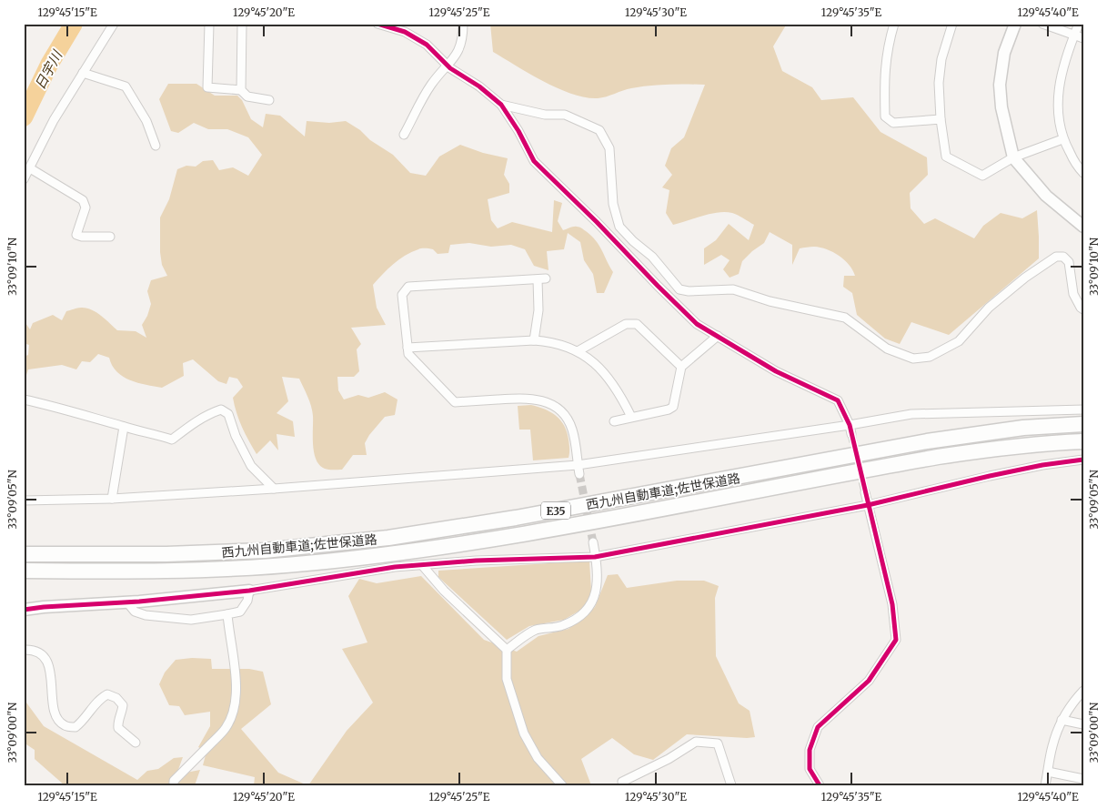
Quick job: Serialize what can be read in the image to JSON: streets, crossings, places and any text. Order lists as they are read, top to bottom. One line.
{"streets":{"highway":["西九州自動車道;佐世保道路","E35"]},"water":["日宇川"],"coordinates":["129°45'15\"E","129°45'20\"E","129°45'25\"E","129°45'30\"E","129°45'35\"E","129°45'40\"E","33°09'10\"N","33°09'05\"N","33°09'00\"N"]}
